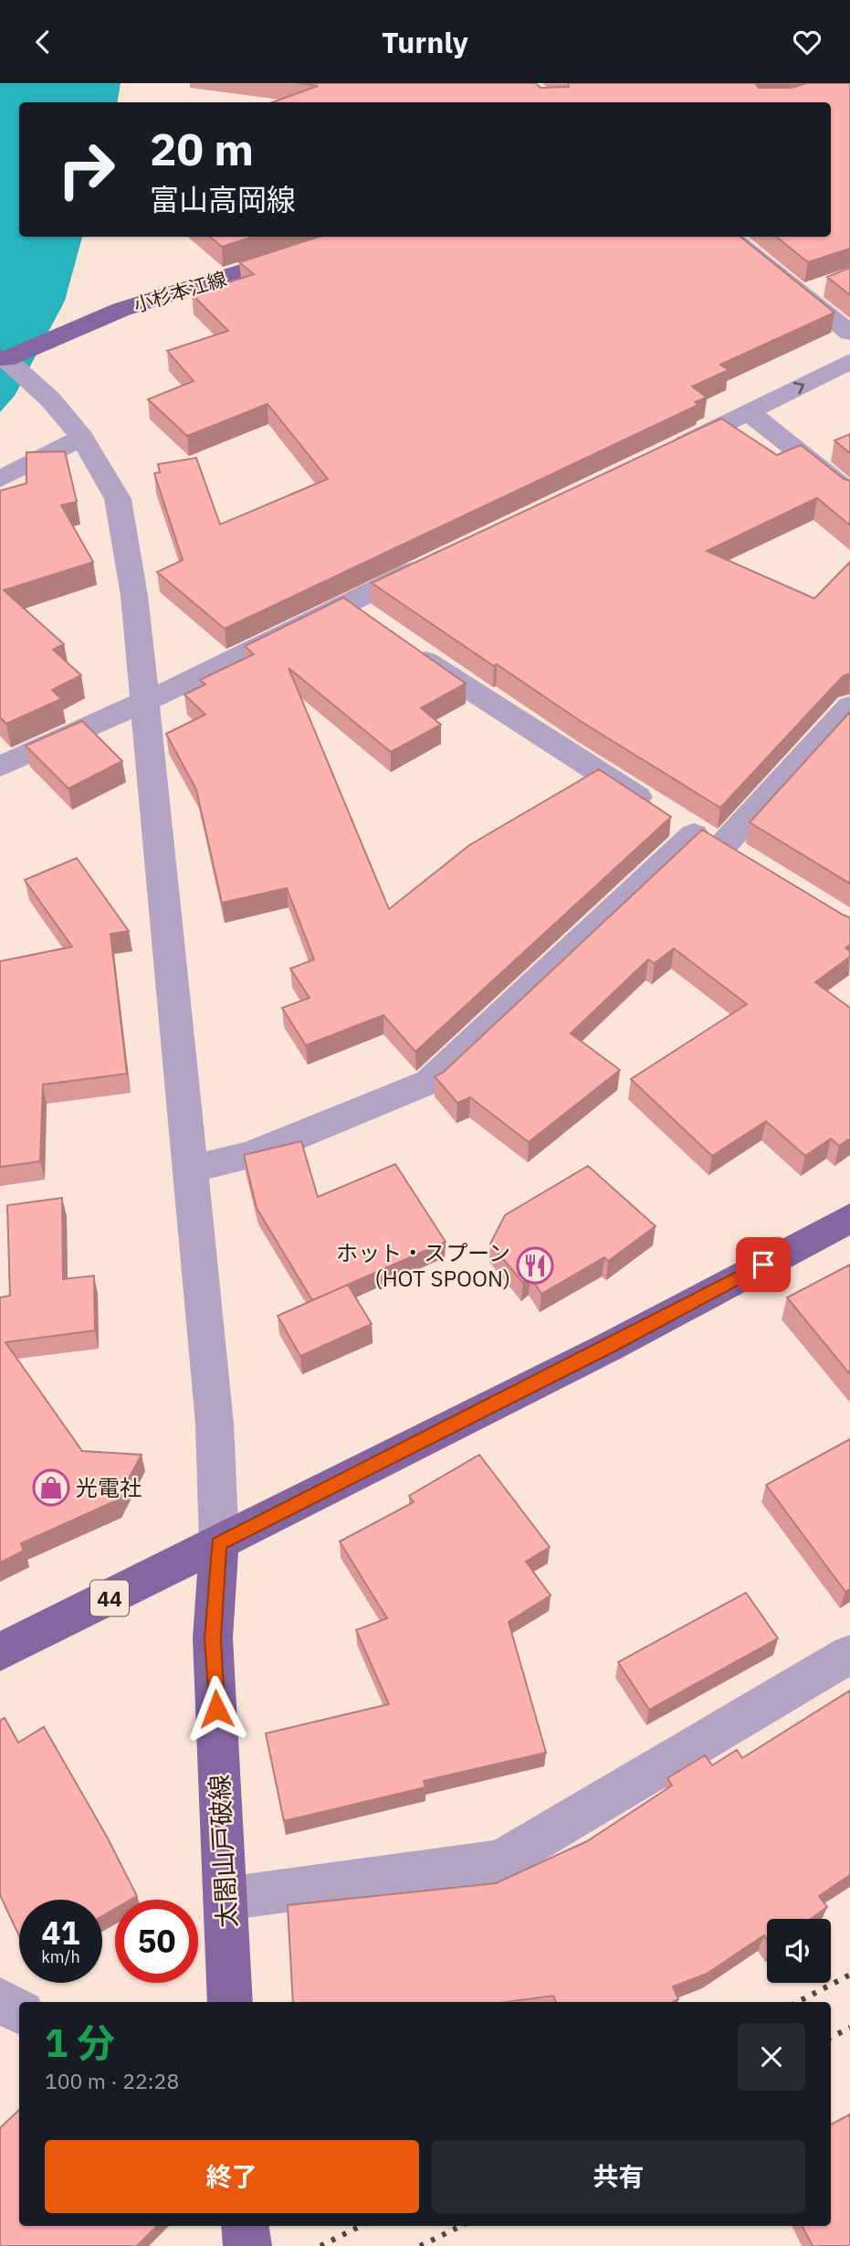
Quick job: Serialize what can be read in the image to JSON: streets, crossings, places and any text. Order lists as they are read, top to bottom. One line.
{"streets":{"main road":["小杉本江線","44","太閤山戸破線"]},"crossings":[["44","太閤山戸破線"]],"places":{"restaurant":["ホット・スプーン (HOT SPOON)"],"shop":["光電社"]},"page":{"header":"Turnly","turn":["20 m","富山高岡線"],"speed":"41 km/h","limit":"50","heading":["1 分","100 m · 22:28"],"buttons":["終了","共有"]}}
